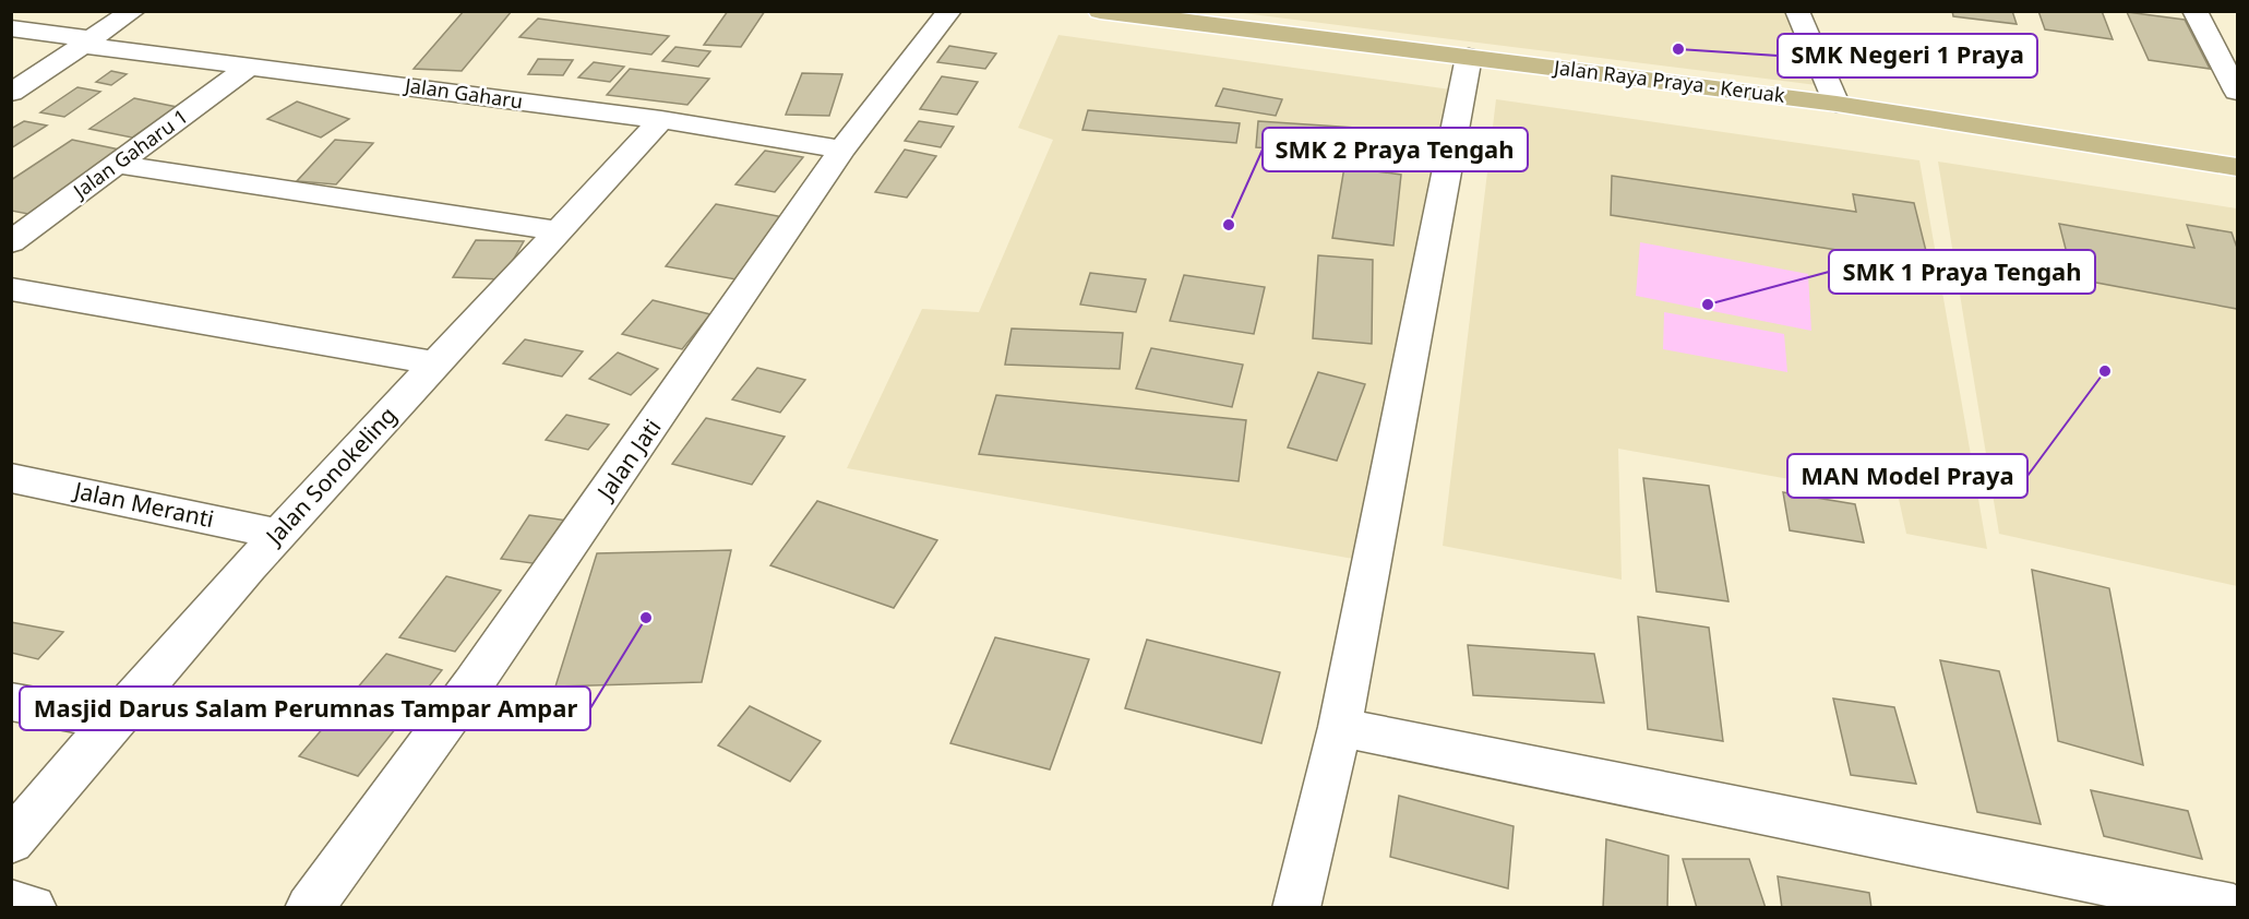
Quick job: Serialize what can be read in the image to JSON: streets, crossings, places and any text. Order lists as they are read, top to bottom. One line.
{"streets":{"main road":["Jalan Raya Praya - Keruak"],"street":["Jalan Gaharu","Jalan Gaharu 1","Jalan Jati","Jalan Sonokeling","Jalan Meranti"]},"crossings":[["Jalan Gaharu","Jalan Gaharu 1"],["Jalan Gaharu","Jalan Jati"],["Jalan Gaharu","Jalan Sonokeling"],["Jalan Sonokeling","Jalan Meranti"]],"places":["SMK Negeri 1 Praya","SMK 2 Praya Tengah","SMK 1 Praya Tengah","MAN Model Praya","Masjid Darus Salam Perumnas Tampar Ampar"]}
